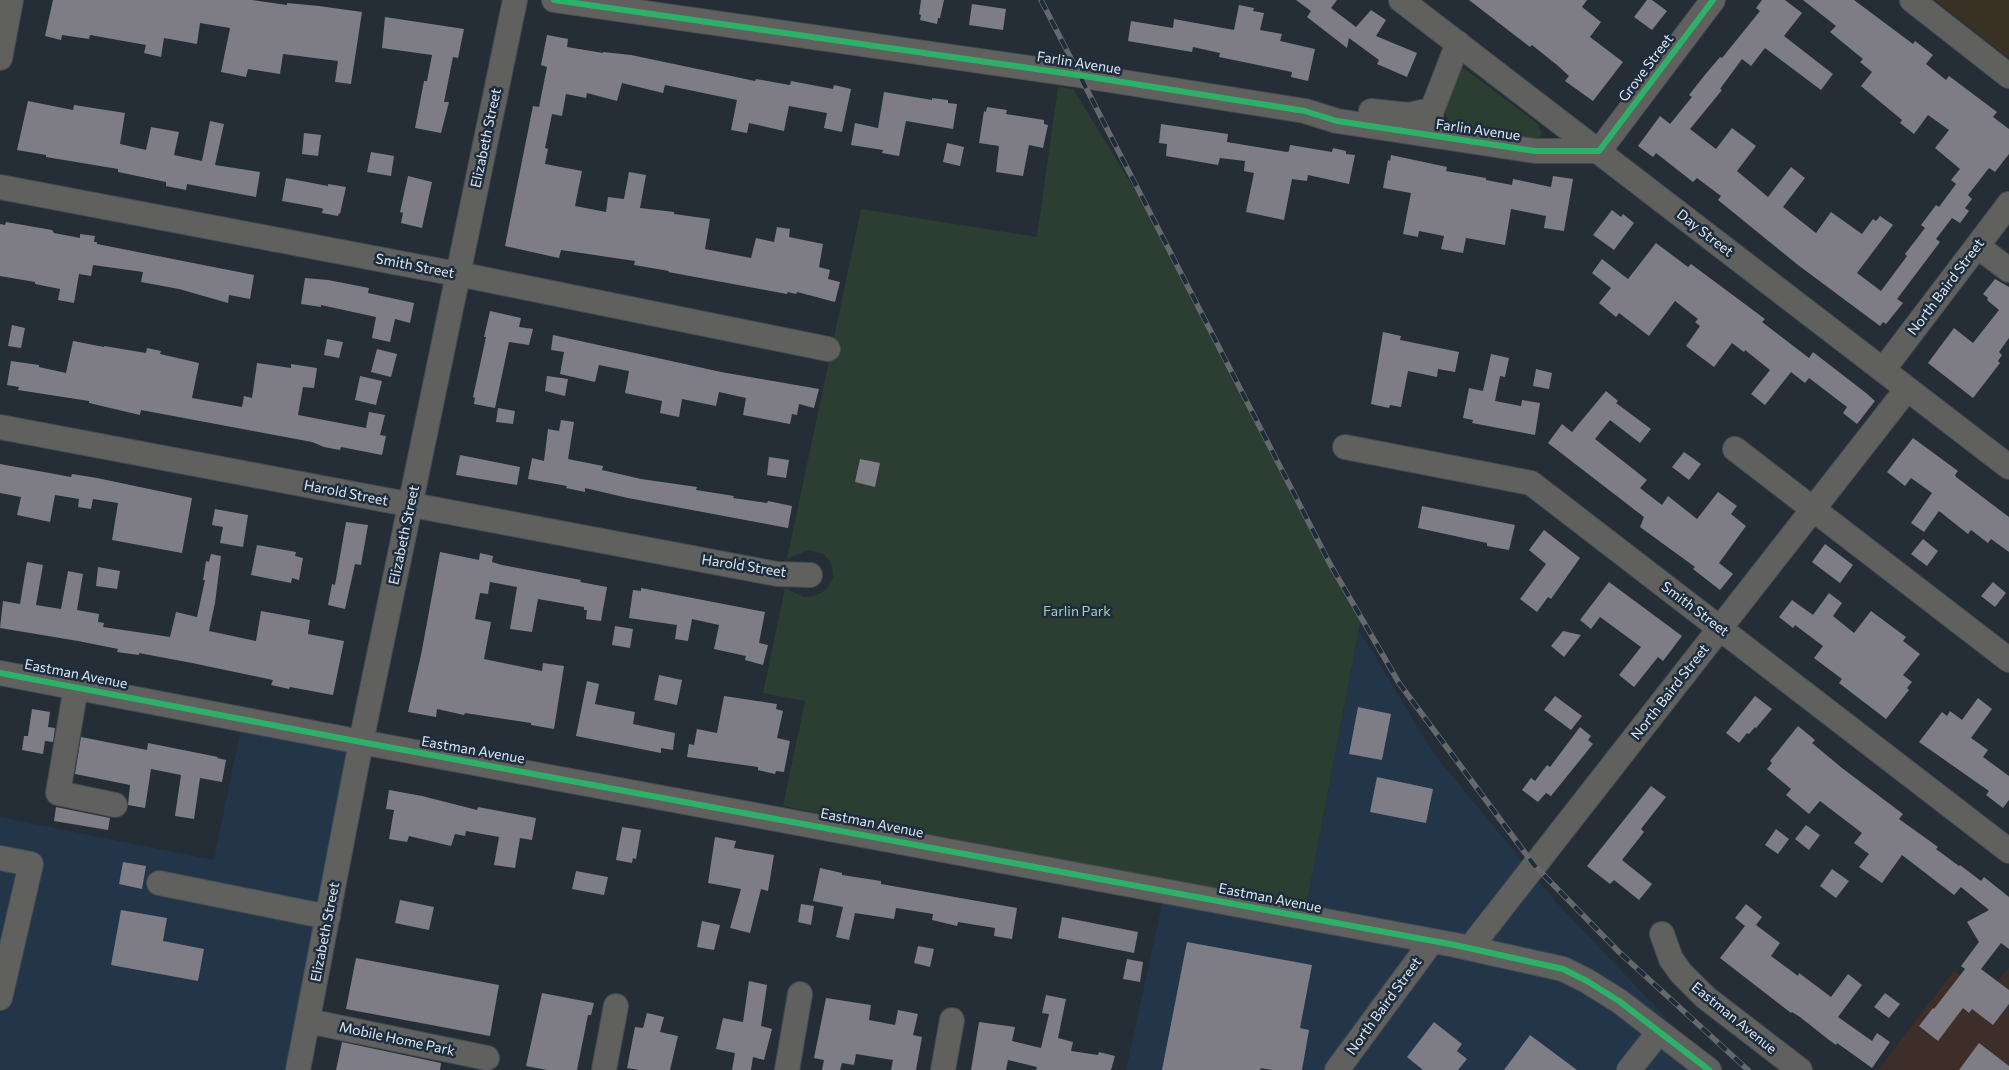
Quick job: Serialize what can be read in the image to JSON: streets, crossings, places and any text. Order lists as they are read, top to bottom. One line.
{"streets":{"street":["Farlin Avenue","Grove Street","Elizabeth Street","Day Street","Smith Street","North Baird Street","Harold Street","Eastman Avenue","Mobile Home Park"]},"crossings":[["Farlin Avenue","Grove Street"],["Farlin Avenue","Day Street"],["Grove Street","Day Street"],["Elizabeth Street","Smith Street"],["Elizabeth Street","Harold Street"],["Elizabeth Street","Eastman Avenue"],["Elizabeth Street","Mobile Home Park"],["Day Street","North Baird Street"],["Smith Street","North Baird Street"],["North Baird Street","Eastman Avenue"]],"parks":["Farlin Park"]}
